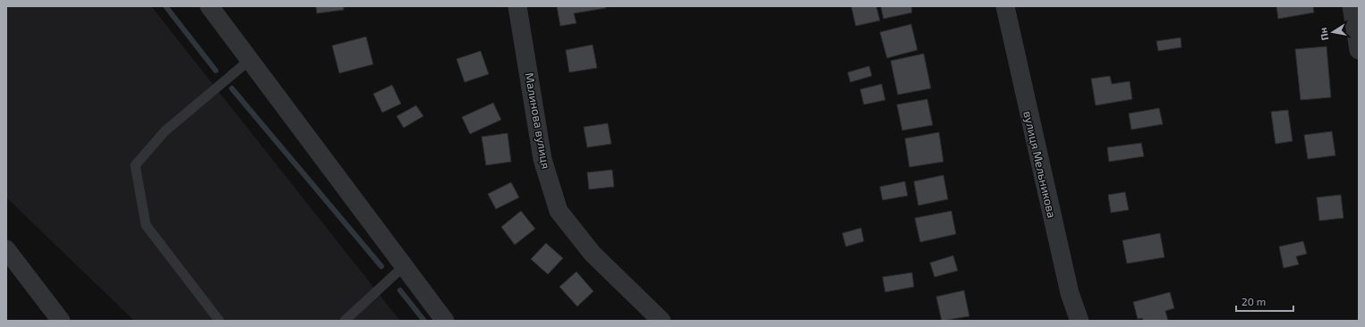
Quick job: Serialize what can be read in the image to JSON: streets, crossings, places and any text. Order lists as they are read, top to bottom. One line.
{"streets":{"street":["Малинова вулиця","вулиця Мельникова"]},"scale_bar":"20 m","north":"left"}
